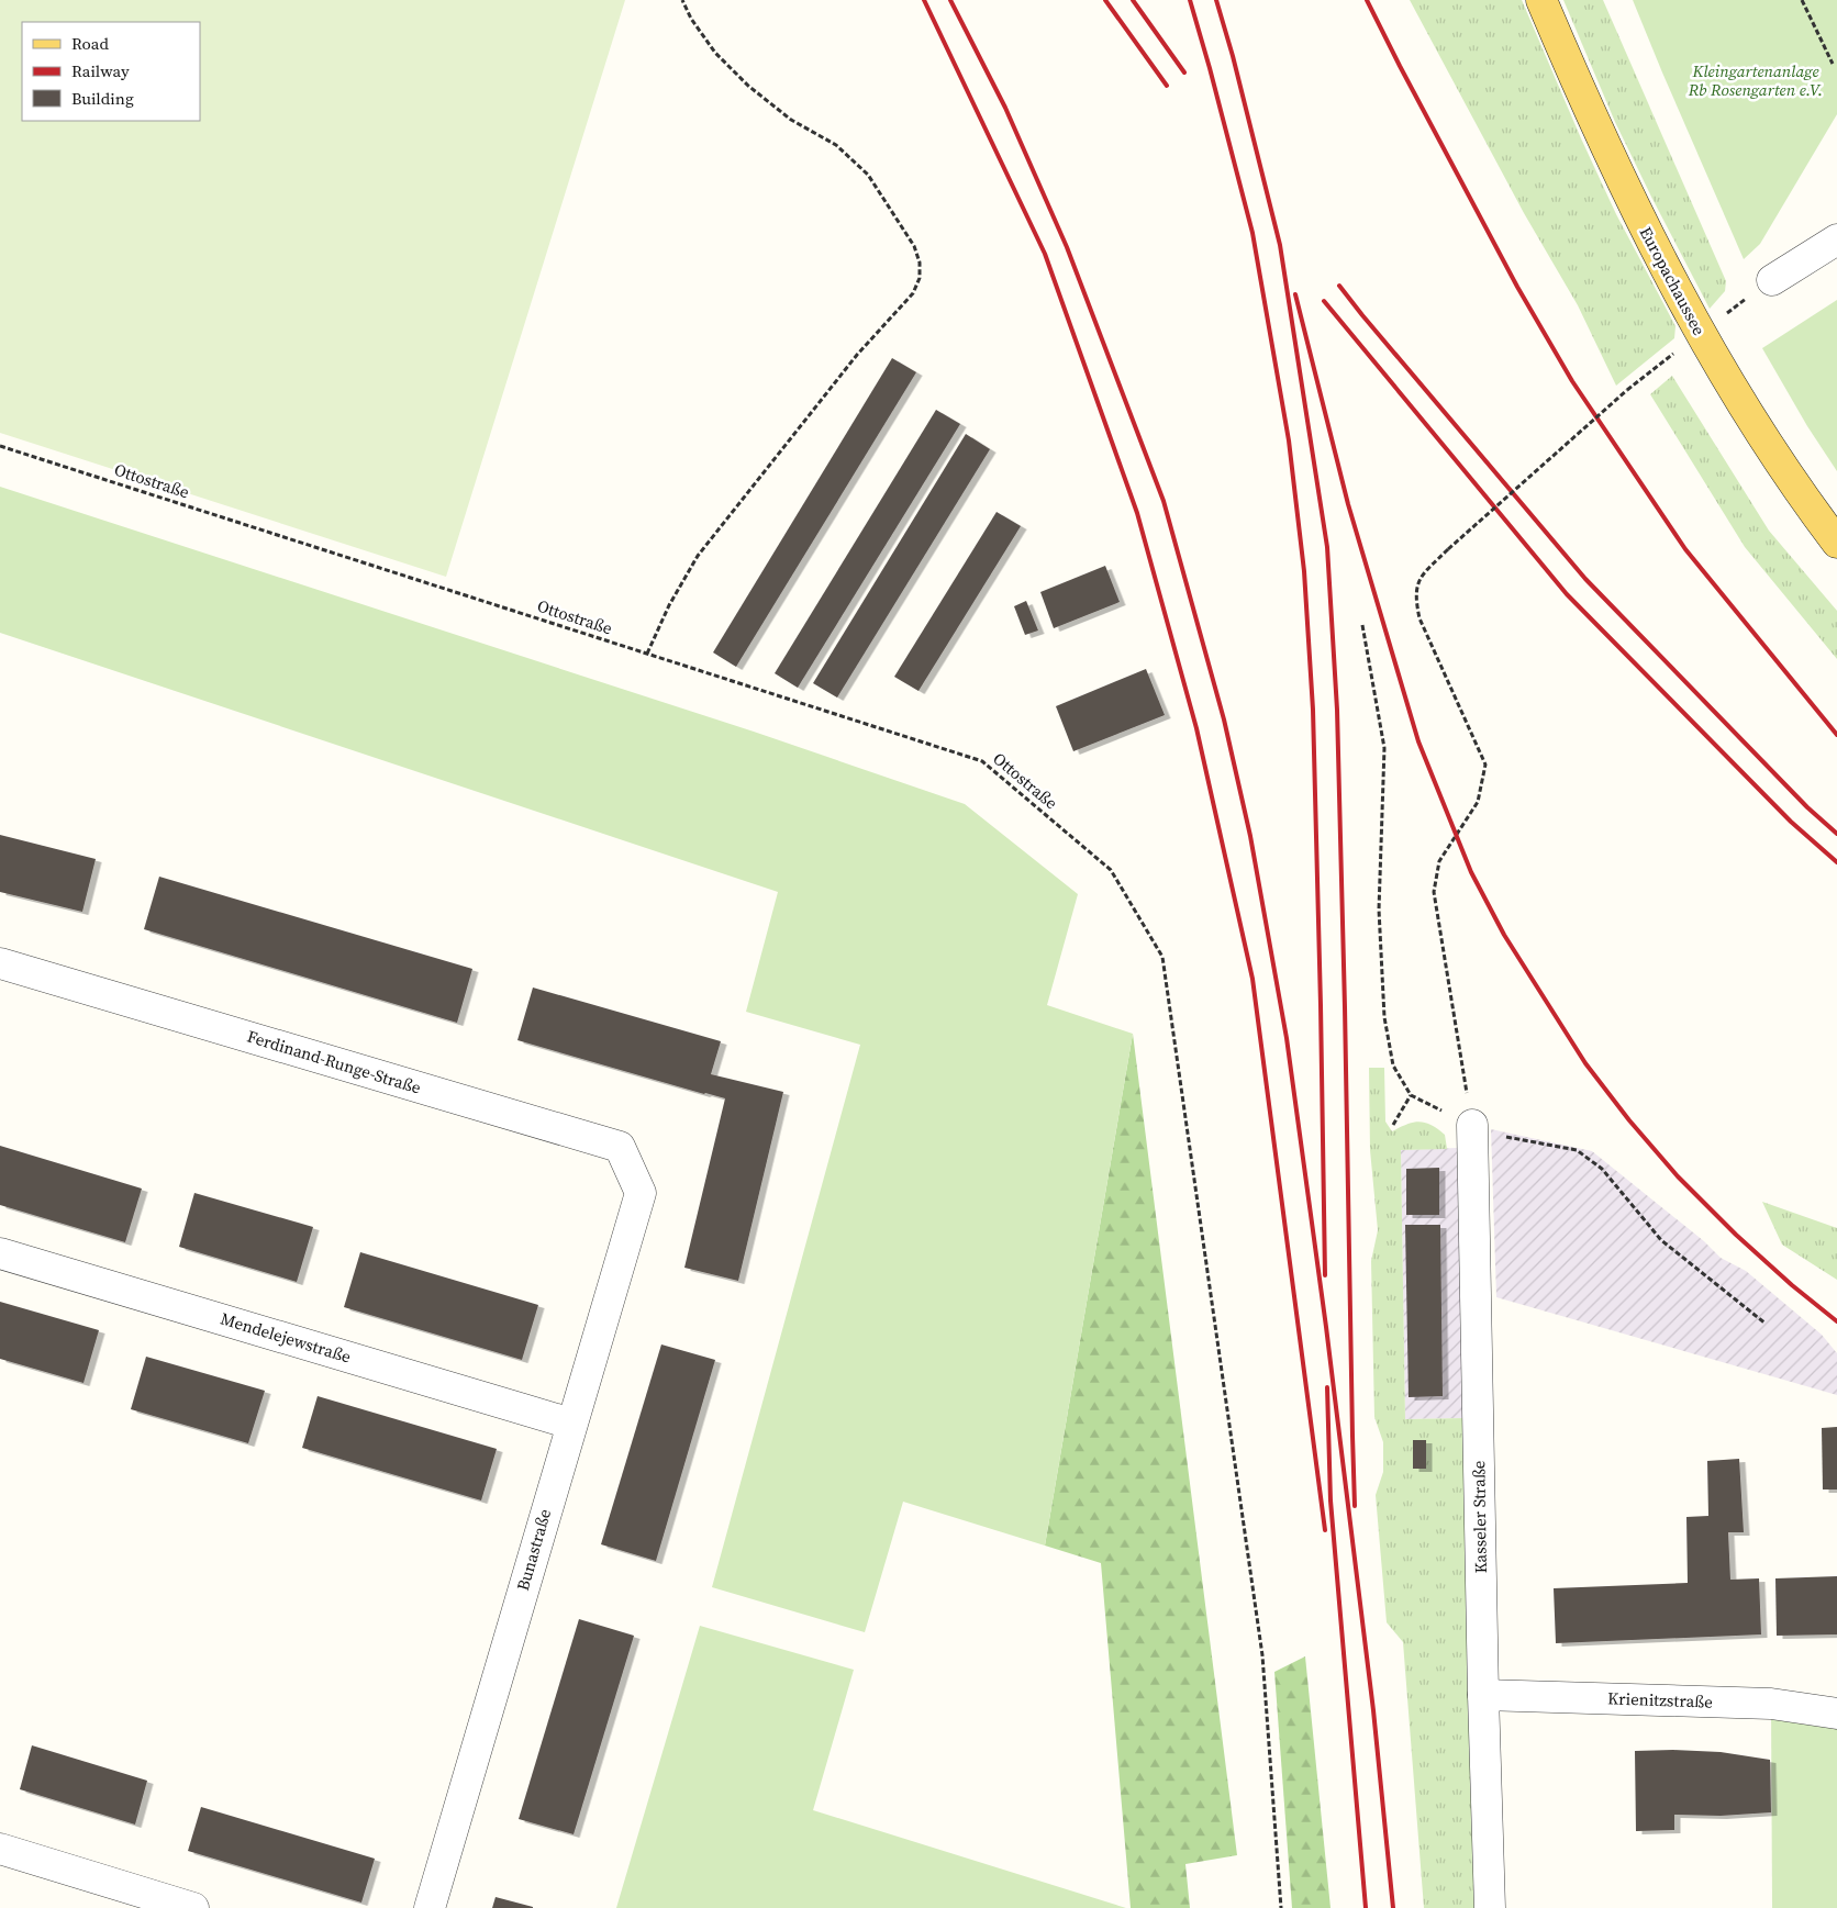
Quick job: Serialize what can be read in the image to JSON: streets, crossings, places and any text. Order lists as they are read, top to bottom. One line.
{"streets":{"main road":["Europachaussee"],"street":["Ferdinand-Runge-Straße","Mendelejewstraße","Kasseler Straße","Bunastraße","Krienitzstraße"],"path":["Ottostraße"]},"crossings":[["Ferdinand-Runge-Straße","Bunastraße"],["Mendelejewstraße","Bunastraße"],["Kasseler Straße","Krienitzstraße"]],"parks":["Kleingartenanlage Rb Rosengarten e.V."],"legend":["Road","Railway","Building"]}
